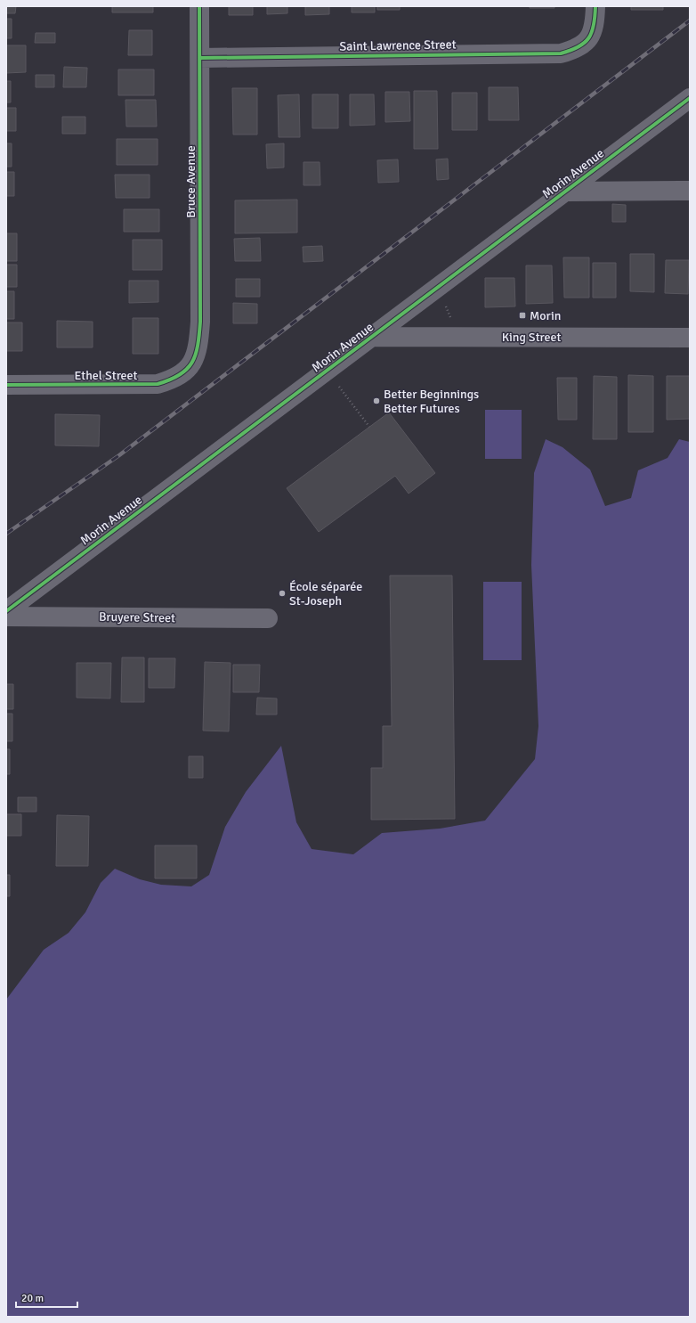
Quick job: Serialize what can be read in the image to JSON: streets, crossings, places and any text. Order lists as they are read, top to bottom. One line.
{"streets":{"street":["Saint Lawrence Street","Morin Avenue","Bruce Avenue","King Street","Ethel Street","Bruyere Street"]},"crossings":[["Saint Lawrence Street","Bruce Avenue"],["Morin Avenue","King Street"],["Bruce Avenue","Ethel Street"]],"places":{"transit":["Morin"],"other":["Better Beginnings Better Futures","École séparée St-Joseph"]},"scale_bar":"20 m"}
